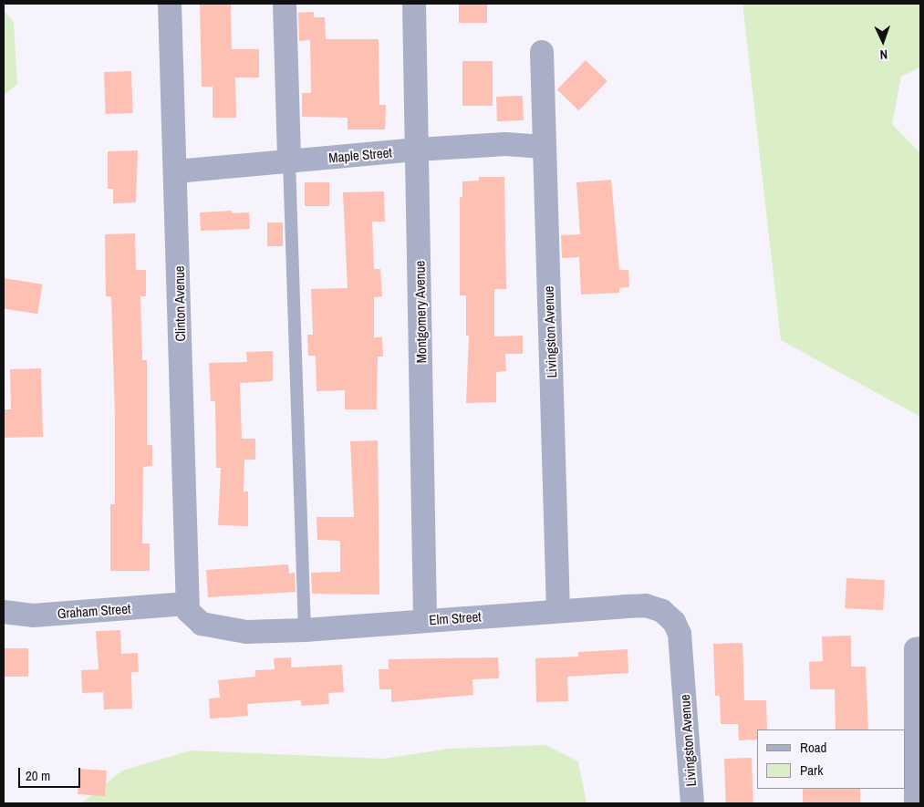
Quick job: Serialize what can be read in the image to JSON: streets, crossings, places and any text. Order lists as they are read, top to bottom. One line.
{"streets":{"street":["Maple Street","Clinton Avenue","Montgomery Avenue","Livingston Avenue","Graham Street","Elm Street"]},"crossings":[["Maple Street","Clinton Avenue"],["Maple Street","Montgomery Avenue"],["Maple Street","Livingston Avenue"],["Clinton Avenue","Graham Street"],["Clinton Avenue","Elm Street"],["Montgomery Avenue","Elm Street"],["Livingston Avenue","Elm Street"],["Graham Street","Elm Street"]],"legend":["Road","Park"],"scale_bar":"20 m","north":"bottom"}
